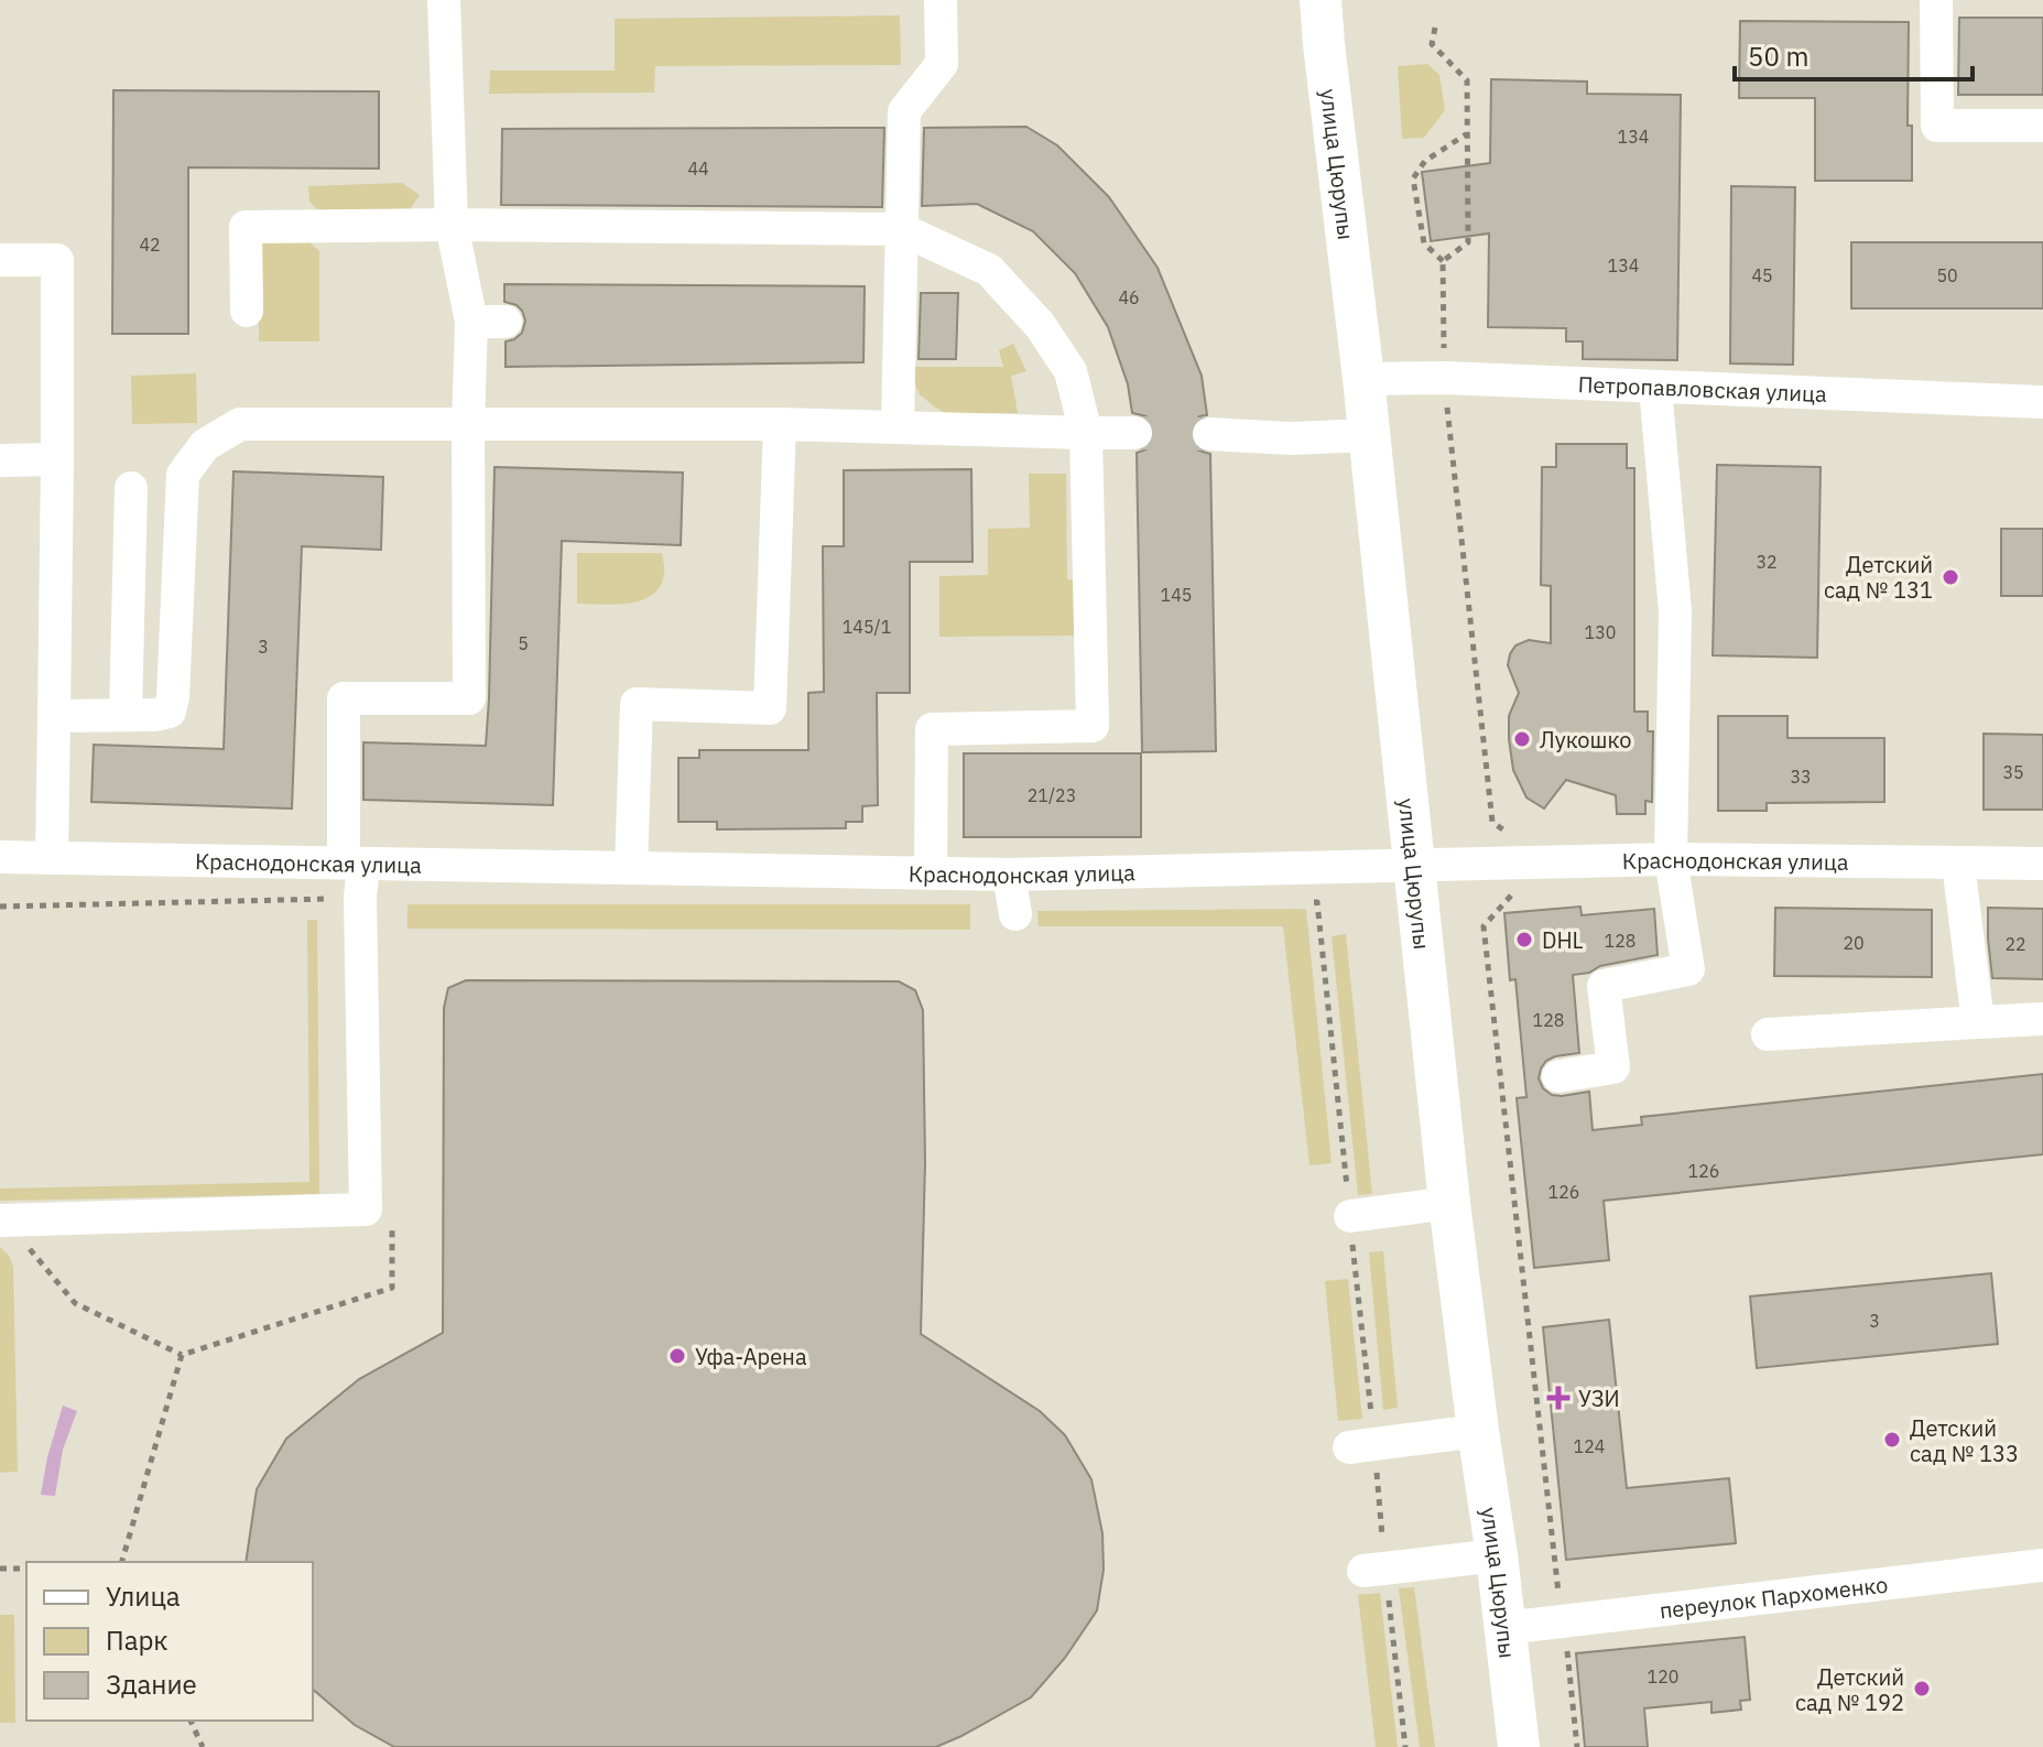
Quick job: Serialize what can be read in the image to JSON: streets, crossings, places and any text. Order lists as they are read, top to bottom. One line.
{"streets":{"main road":["улица Цюрупы"],"street":["Петропавловская улица","Краснодонская улица","переулок Пархоменко"]},"crossings":[["улица Цюрупы","Петропавловская улица"],["улица Цюрупы","Краснодонская улица"],["улица Цюрупы","переулок Пархоменко"]],"places":{"other":["Детский сад № 131","Лукошко","DHL","Уфа-Арена","Детский сад № 133","Детский сад № 192"],"health":["УЗИ"]},"house_numbers":["134","44","42","134","45","50","46","32","145","145/1","130","5","3","35","33","21/23","128","20","22","128","126","126","3","124","120"],"legend":["Улица","Парк","Здание"],"scale_bar":"50 m"}
